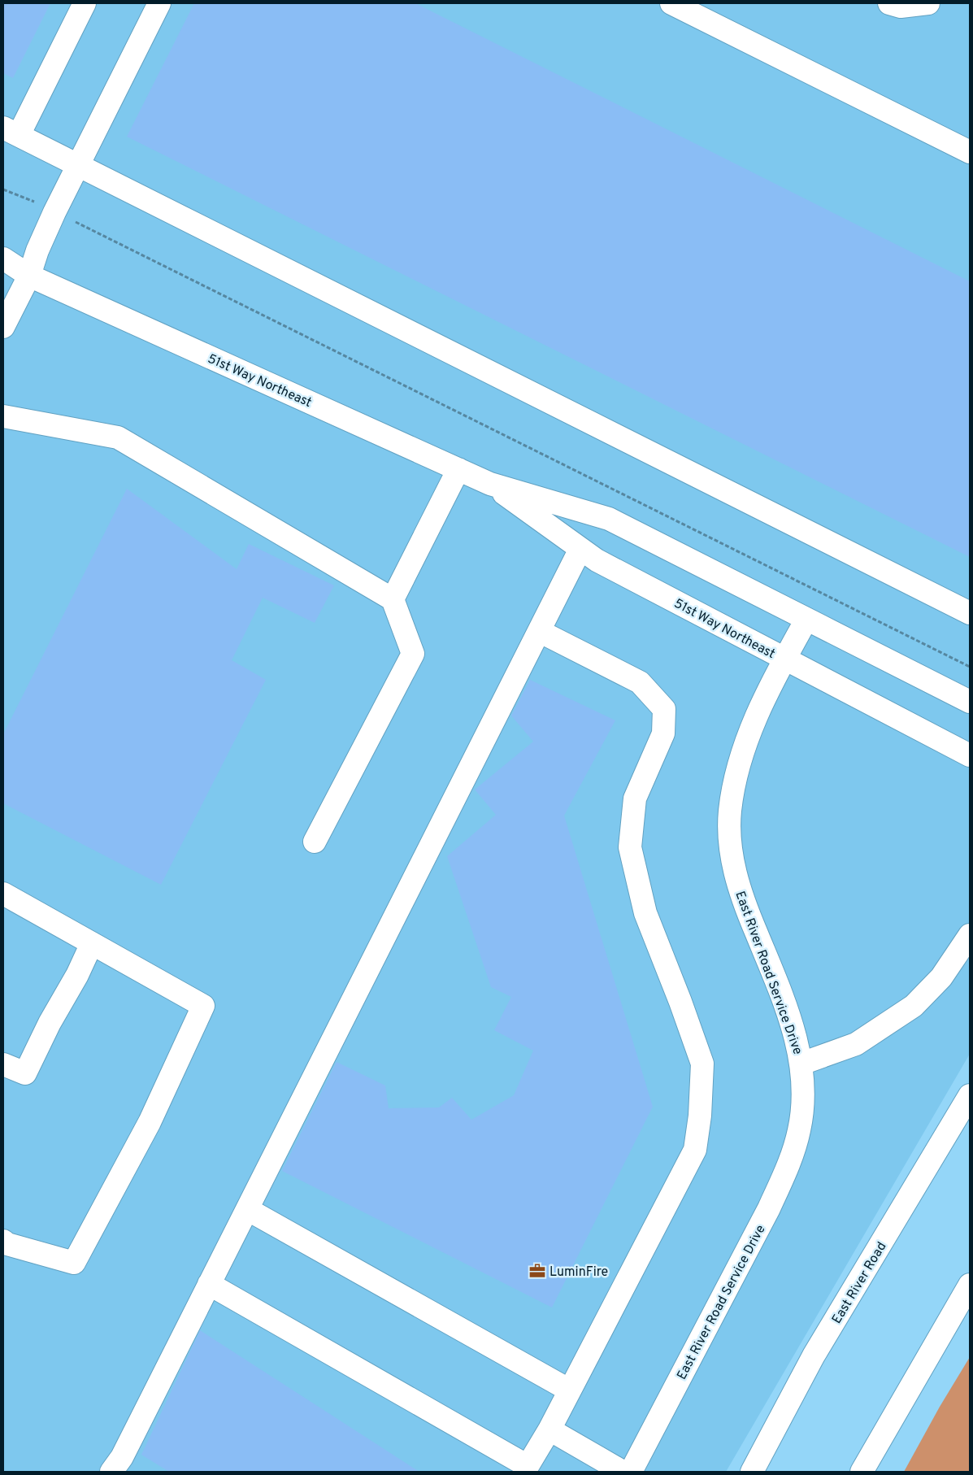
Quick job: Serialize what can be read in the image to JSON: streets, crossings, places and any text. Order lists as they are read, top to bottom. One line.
{"streets":{"street":["51st Way Northeast","East River Road Service Drive","East River Road"]},"crossings":[["51st Way Northeast","East River Road Service Drive"]],"places":{"office":["LuminFire"]}}
